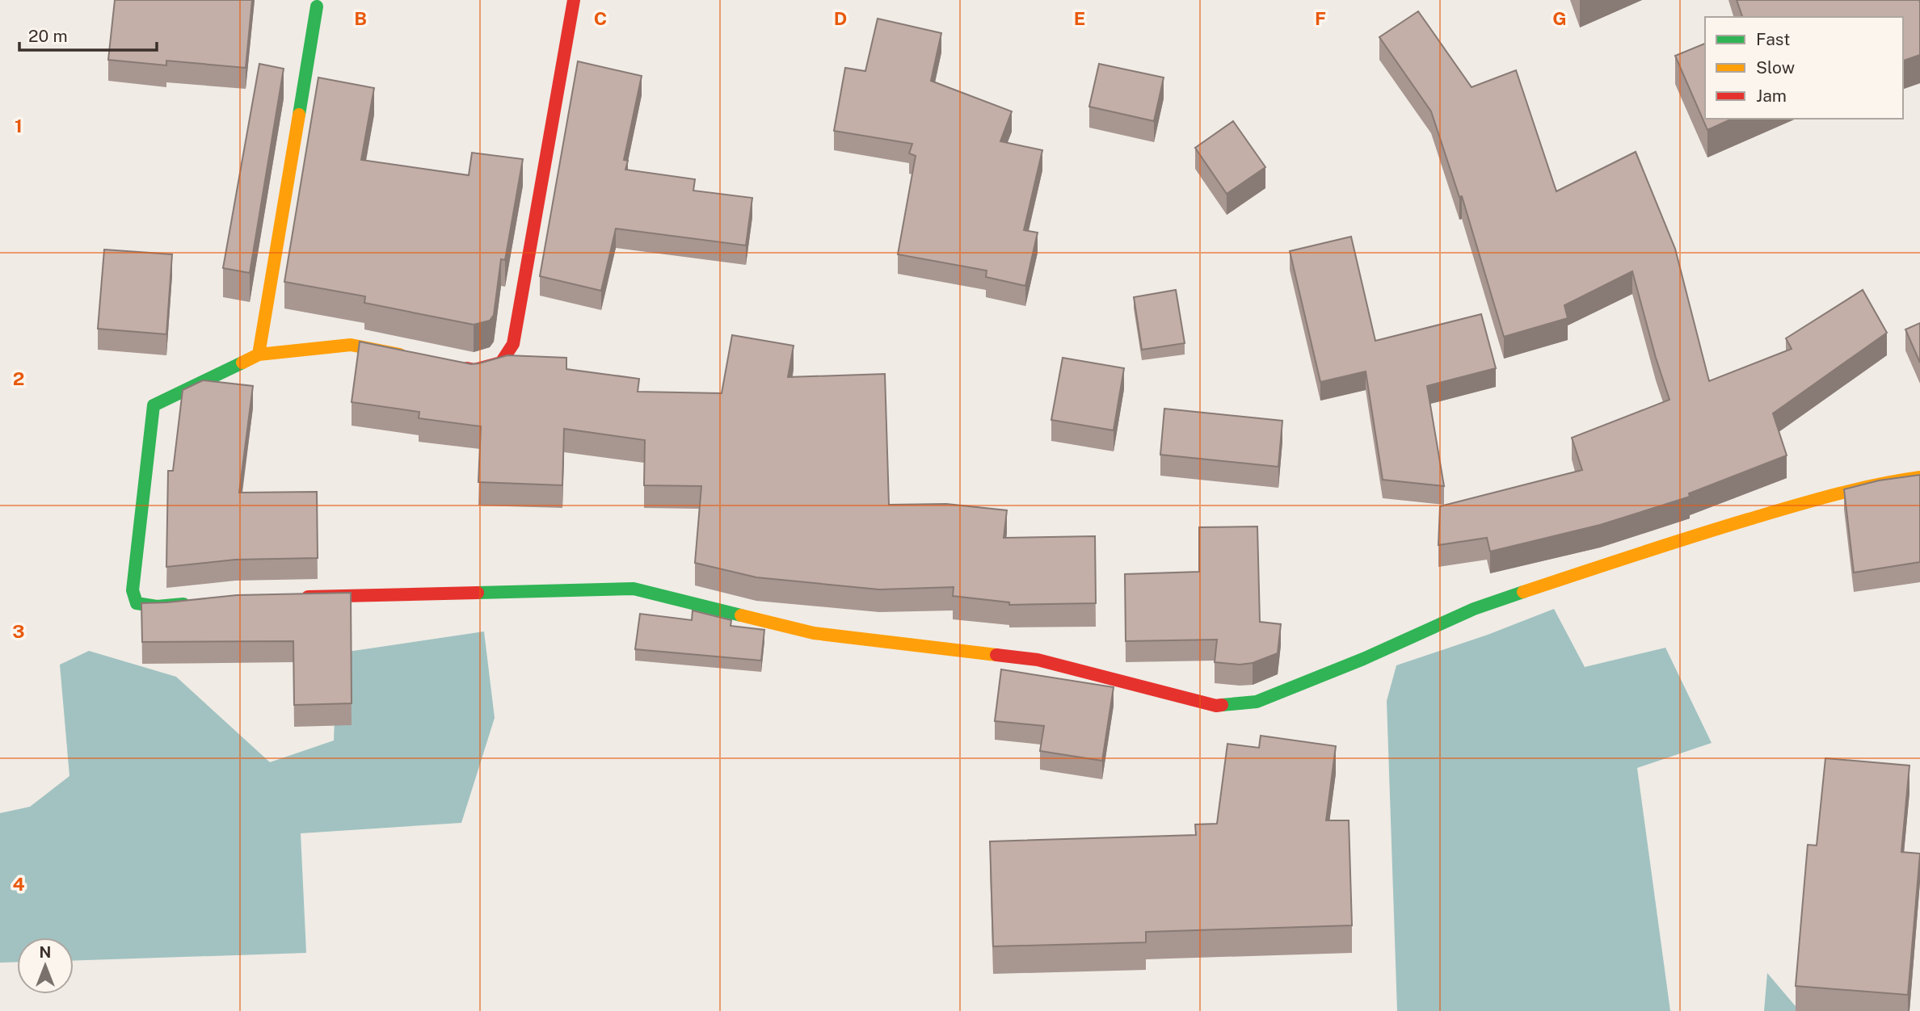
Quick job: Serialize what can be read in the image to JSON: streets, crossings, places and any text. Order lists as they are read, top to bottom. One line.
{"legend":["Fast","Slow","Jam"],"scale_bar":"20 m","north":"top","grid":{"columns":["B","C","D","E","F","G"],"rows":["1","2","3","4"]}}
